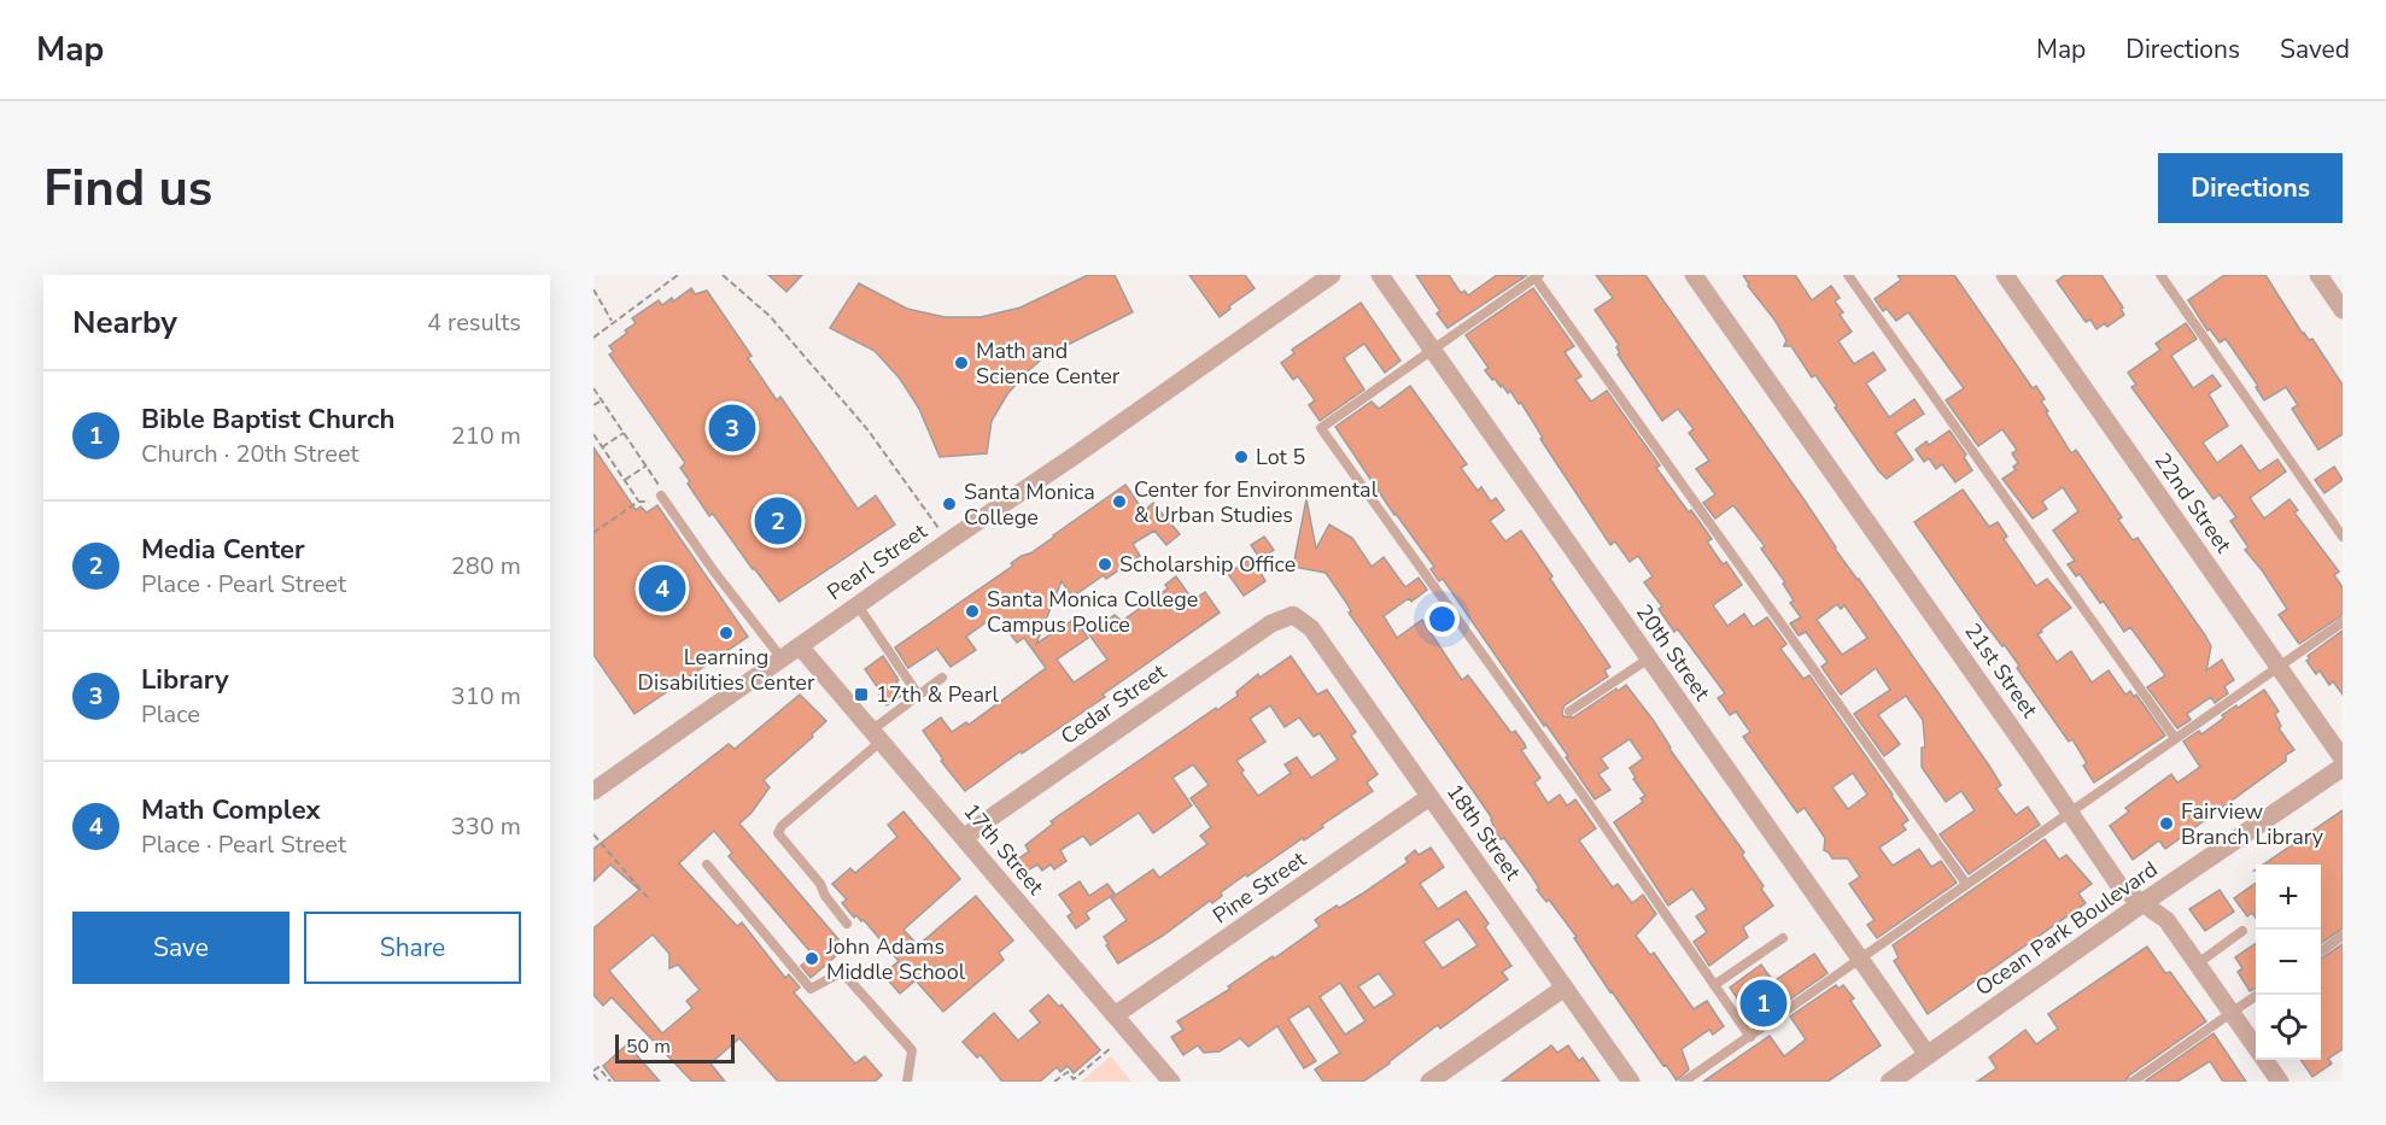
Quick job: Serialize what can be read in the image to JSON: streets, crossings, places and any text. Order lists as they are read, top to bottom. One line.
{"streets":{"street":["22nd Street","Pearl Street","20th Street","21st Street","Cedar Street","18th Street","17th Street","Pine Street","Ocean Park Boulevard"]},"crossings":[["Pearl Street","17th Street"],["20th Street","Ocean Park Boulevard"],["21st Street","Ocean Park Boulevard"],["Cedar Street","18th Street"],["Cedar Street","17th Street"],["18th Street","Pine Street"],["17th Street","Pine Street"]],"places":{"other":["Math and Science Center","Lot 5","Center for Environmental & Urban Studies","Santa Monica College","Scholarship Office","Santa Monica College Campus Police","Learning Disabilities Center","Fairview Branch Library","John Adams Middle School"],"transit":["17th & Pearl"]},"scale_bar":"50 m","page":{"header":"Map","nav":["Map","Directions","Saved"],"buttons":["Directions",["Save","Share"]],"title":"Find us","heading":["Nearby","4 results"],"list":[{"mark":"1","name":"Bible Baptist Church","note":"Church · 20th Street","value":"210 m"},{"mark":"2","name":"Media Center","note":"Place · Pearl Street","value":"280 m"},{"mark":"3","name":"Library","note":"Place","value":"310 m"},{"mark":"4","name":"Math Complex","note":"Place · Pearl Street","value":"330 m"}],"pins":["3","2","4","1"],"map_buttons":["+","−"],"scale":"50 m"}}
